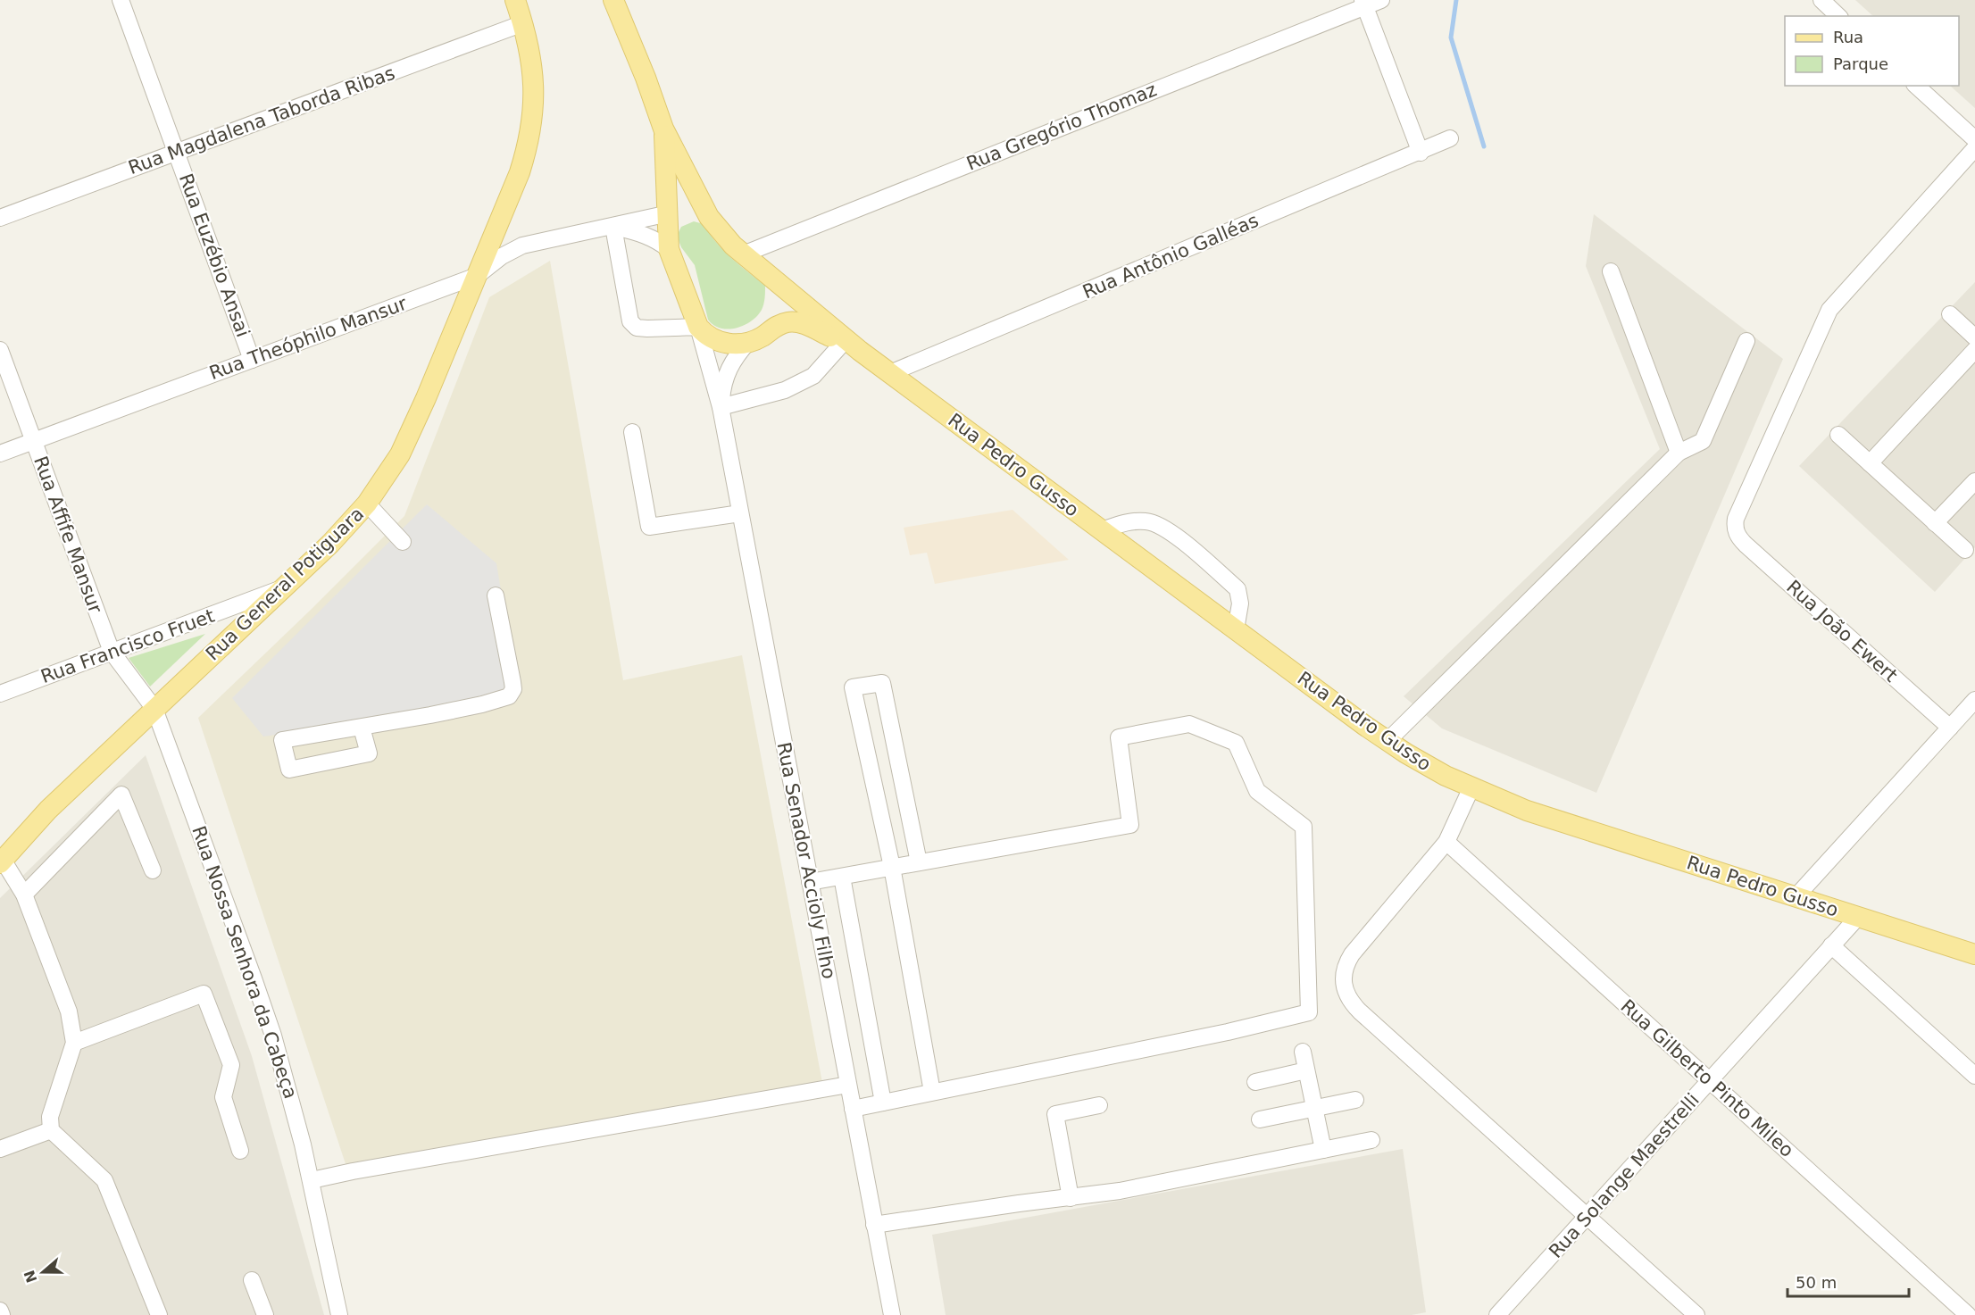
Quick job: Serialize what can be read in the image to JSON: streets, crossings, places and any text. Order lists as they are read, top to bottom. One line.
{"streets":{"main road":["Rua Pedro Gusso","Rua General Potiguara"],"street":["Rua Magdalena Taborda Ribas","Rua Gregório Thomaz","Rua Euzébio Ansai","Rua Antônio Galléas","Rua Theóphilo Mansur","Rua Affife Mansur","Rua João Ewert","Rua Francisco Fruet","Rua Senador Accioly Filho","Rua Nossa Senhora da Cabeça","Rua Gilberto Pinto Mileo","Rua Solange Maestrelli"]},"crossings":[["Rua Magdalena Taborda Ribas","Rua Euzébio Ansai"],["Rua Magdalena Taborda Ribas","Rua General Potiguara"],["Rua Gregório Thomaz","Rua Pedro Gusso"],["Rua Euzébio Ansai","Rua Theóphilo Mansur"],["Rua Antônio Galléas","Rua Pedro Gusso"],["Rua Theóphilo Mansur","Rua Pedro Gusso"],["Rua Theóphilo Mansur","Rua Affife Mansur"],["Rua Theóphilo Mansur","Rua General Potiguara"],["Rua Pedro Gusso","Rua Senador Accioly Filho"],["Rua Pedro Gusso","Rua Solange Maestrelli"],["Rua Affife Mansur","Rua General Potiguara"],["Rua Affife Mansur","Rua Francisco Fruet"],["Rua Affife Mansur","Rua Nossa Senhora da Cabeça"],["Rua General Potiguara","Rua Francisco Fruet"],["Rua General Potiguara","Rua Nossa Senhora da Cabeça"],["Rua Gilberto Pinto Mileo","Rua Solange Maestrelli"]],"legend":["Rua","Parque"],"scale_bar":"50 m","north":"left"}
